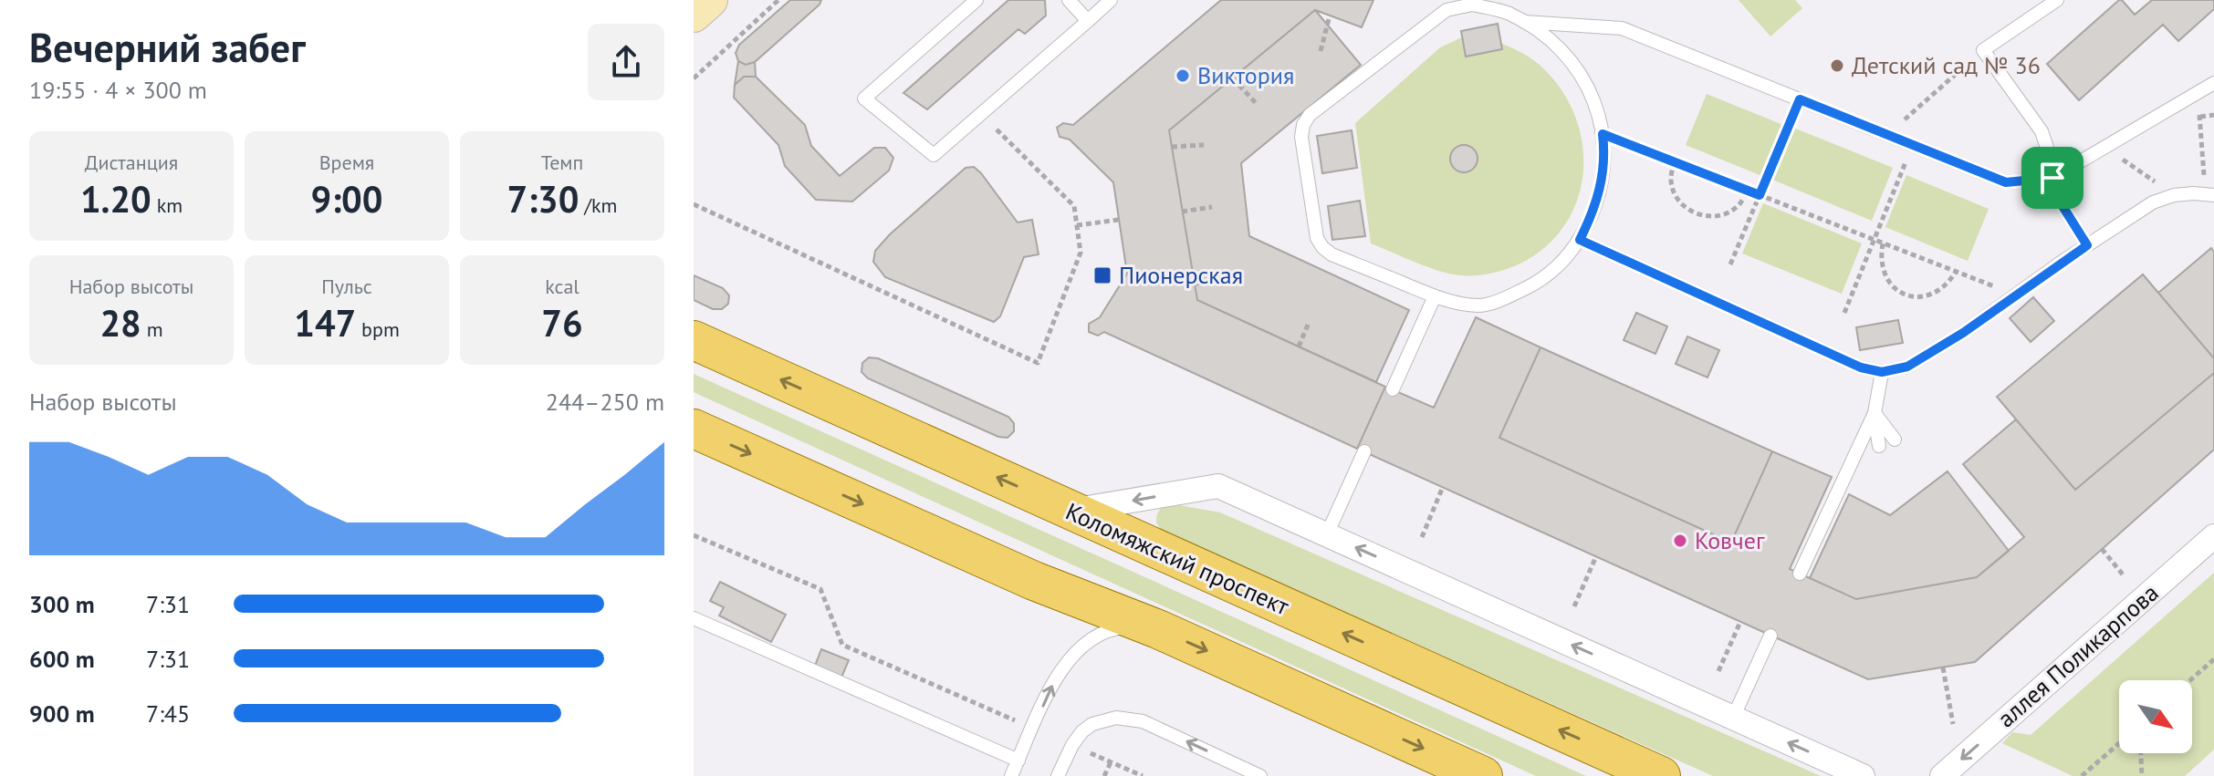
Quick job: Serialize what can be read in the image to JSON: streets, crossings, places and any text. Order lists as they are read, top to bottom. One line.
{"streets":{"main road":["Коломяжский проспект"],"street":["аллея Поликарпова"]},"one_way":["аллея Поликарпова"],"places":{"other":["Детский сад № 36","Виктория","Ковчег"],"transit":["Пионерская"]},"north":"bottom right","page":{"heading":["Вечерний забег","19:55 · 4 × 300 m"],"stats":[["Дистанция","1.20 km"],["Время","9:00"],["Темп","7:30 /km"],["Набор высоты","28 m"],["Пульс","147 bpm"],["kcal","76"]],"chart":["Набор высоты","244–250 m"],"list":[{"name":"300 m","note":"7:31"},{"name":"600 m","note":"7:31"},{"name":"900 m","note":"7:45"}]}}
